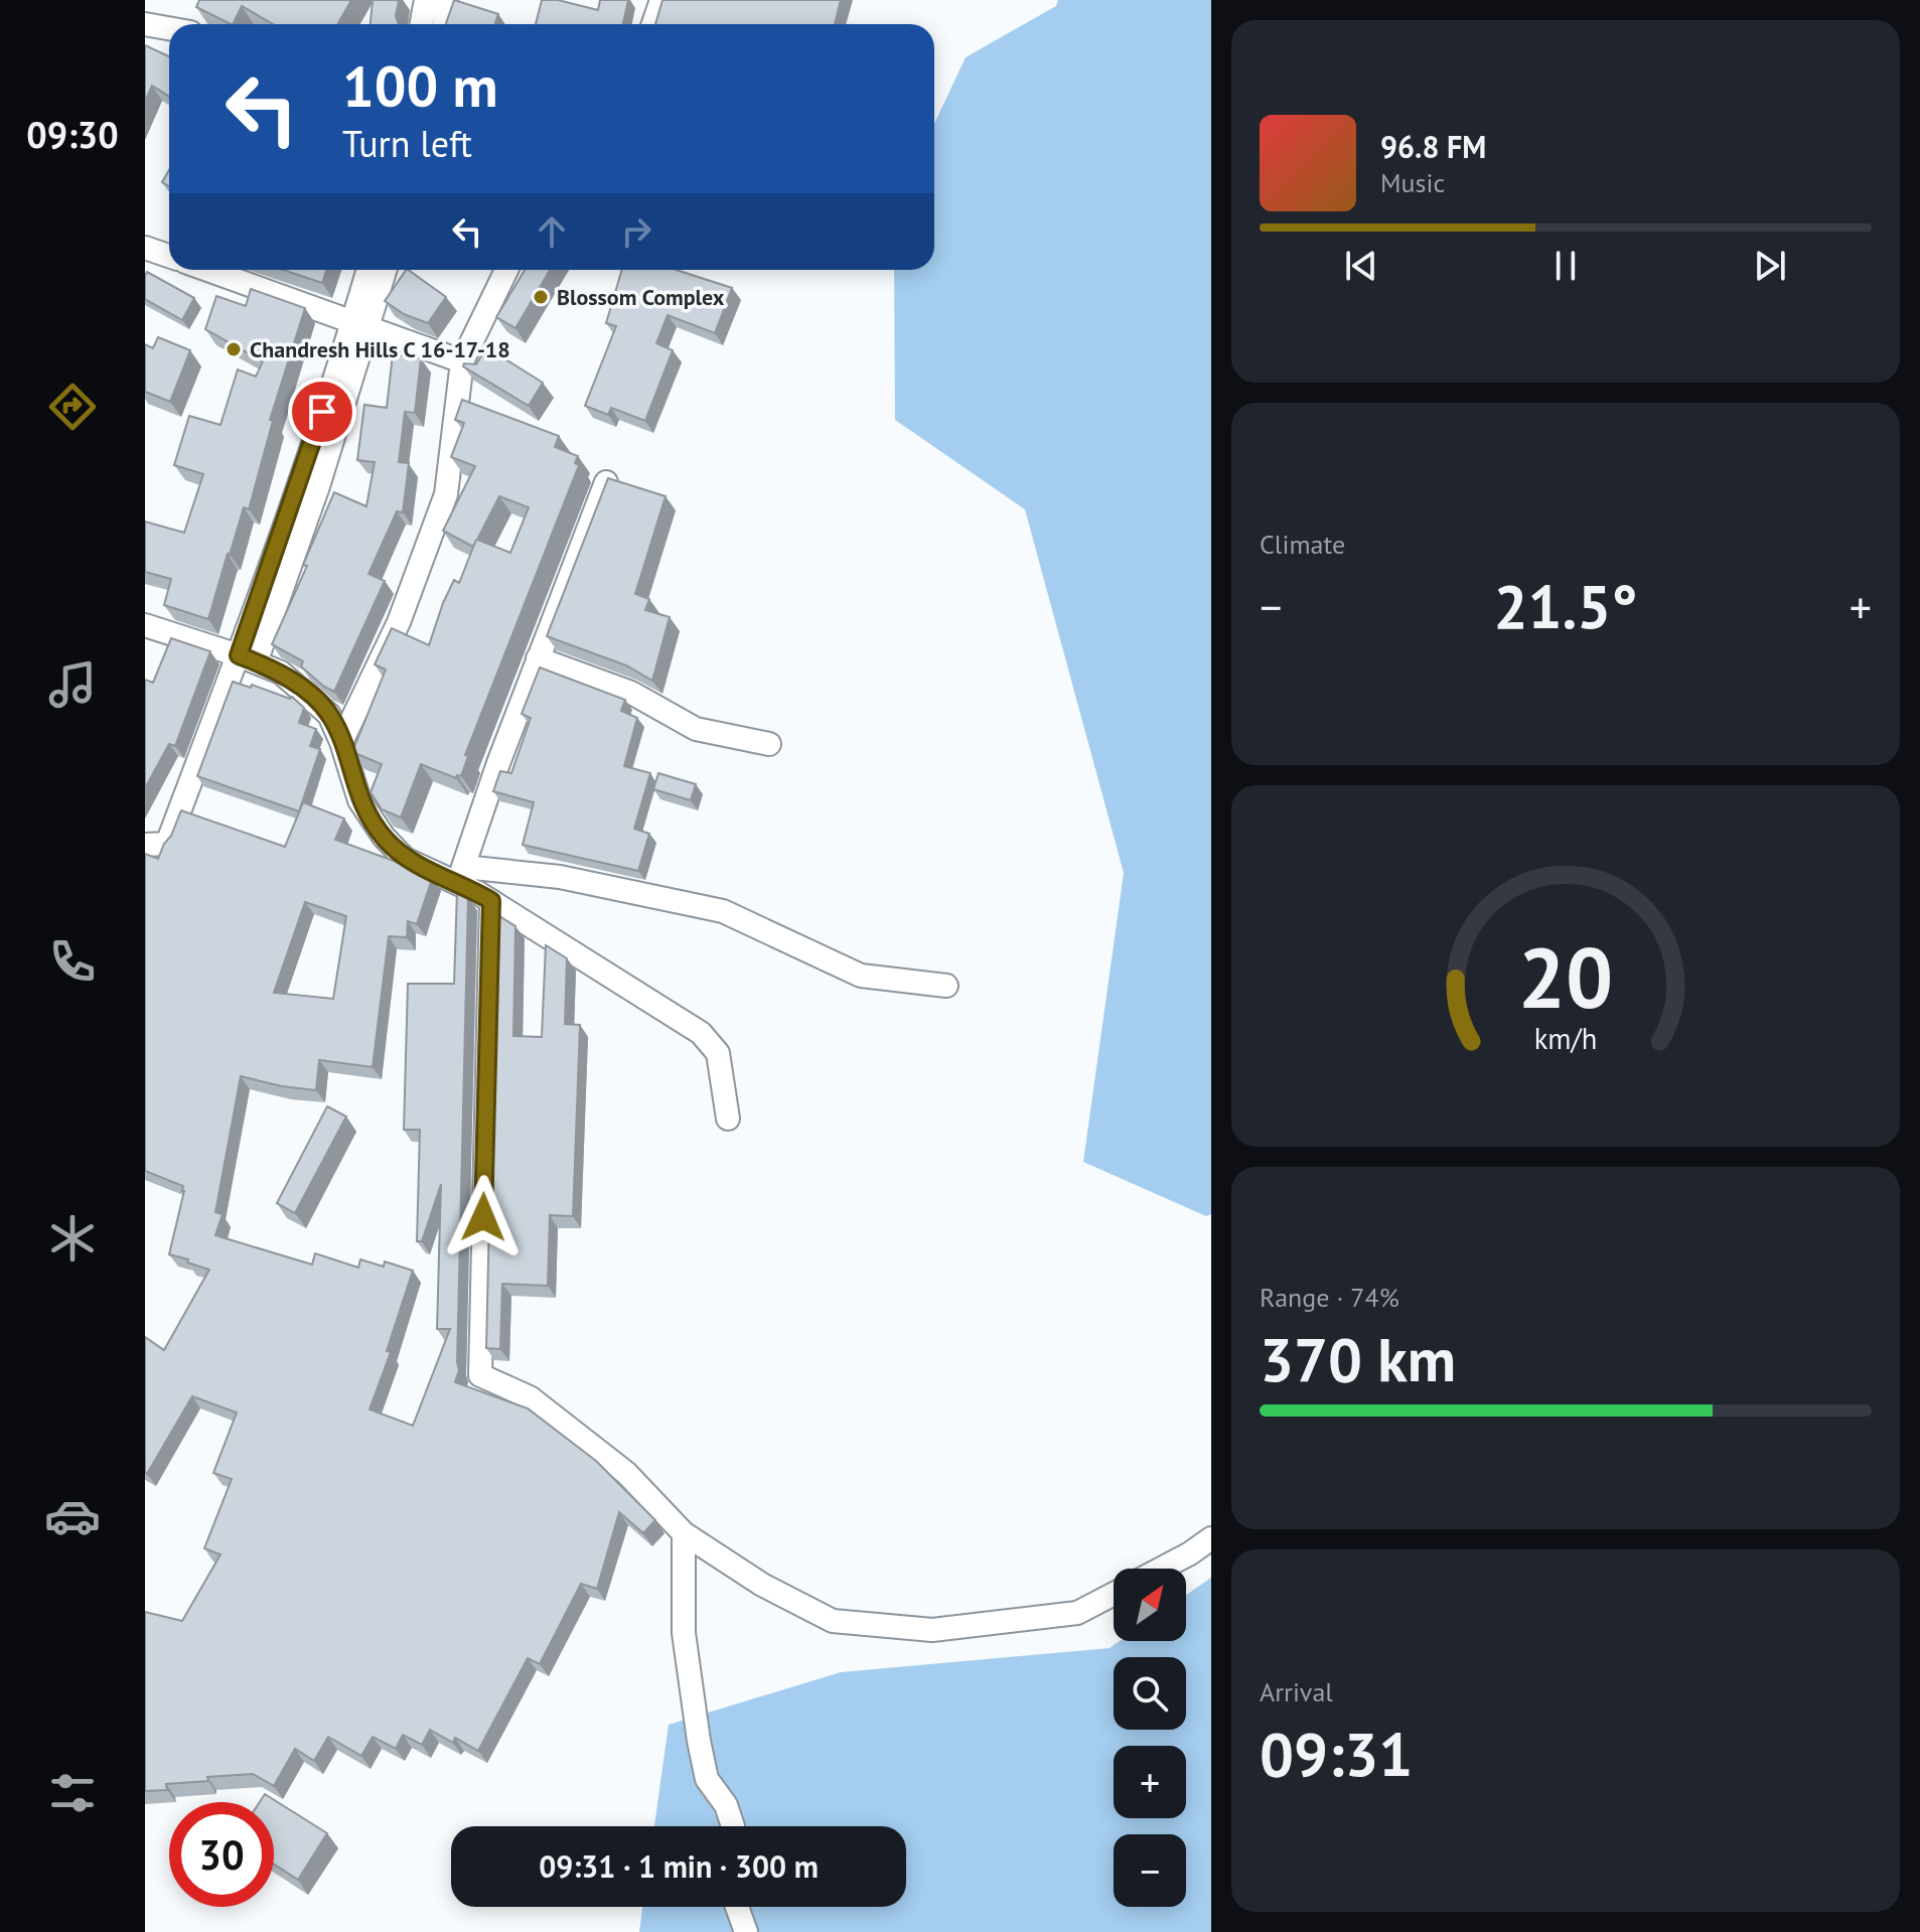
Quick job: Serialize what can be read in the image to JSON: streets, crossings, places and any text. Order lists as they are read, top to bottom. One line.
{"places":["Blossom Complex","Chandresh Hills C 16-17-18"],"north":"top right","page":{"tabs":"09:30","turn":["100 m","Turn left"],"song":["96.8 FM","Music"],"tile":["Climate",["Range · 74%","370 km"],["Arrival","09:31"]],"heat":["−","21.5°","+"],"map_buttons":["+","−"],"limit":"30","trip":"09:31 · 1 min · 300 m","gauge":["20","km/h"]}}
